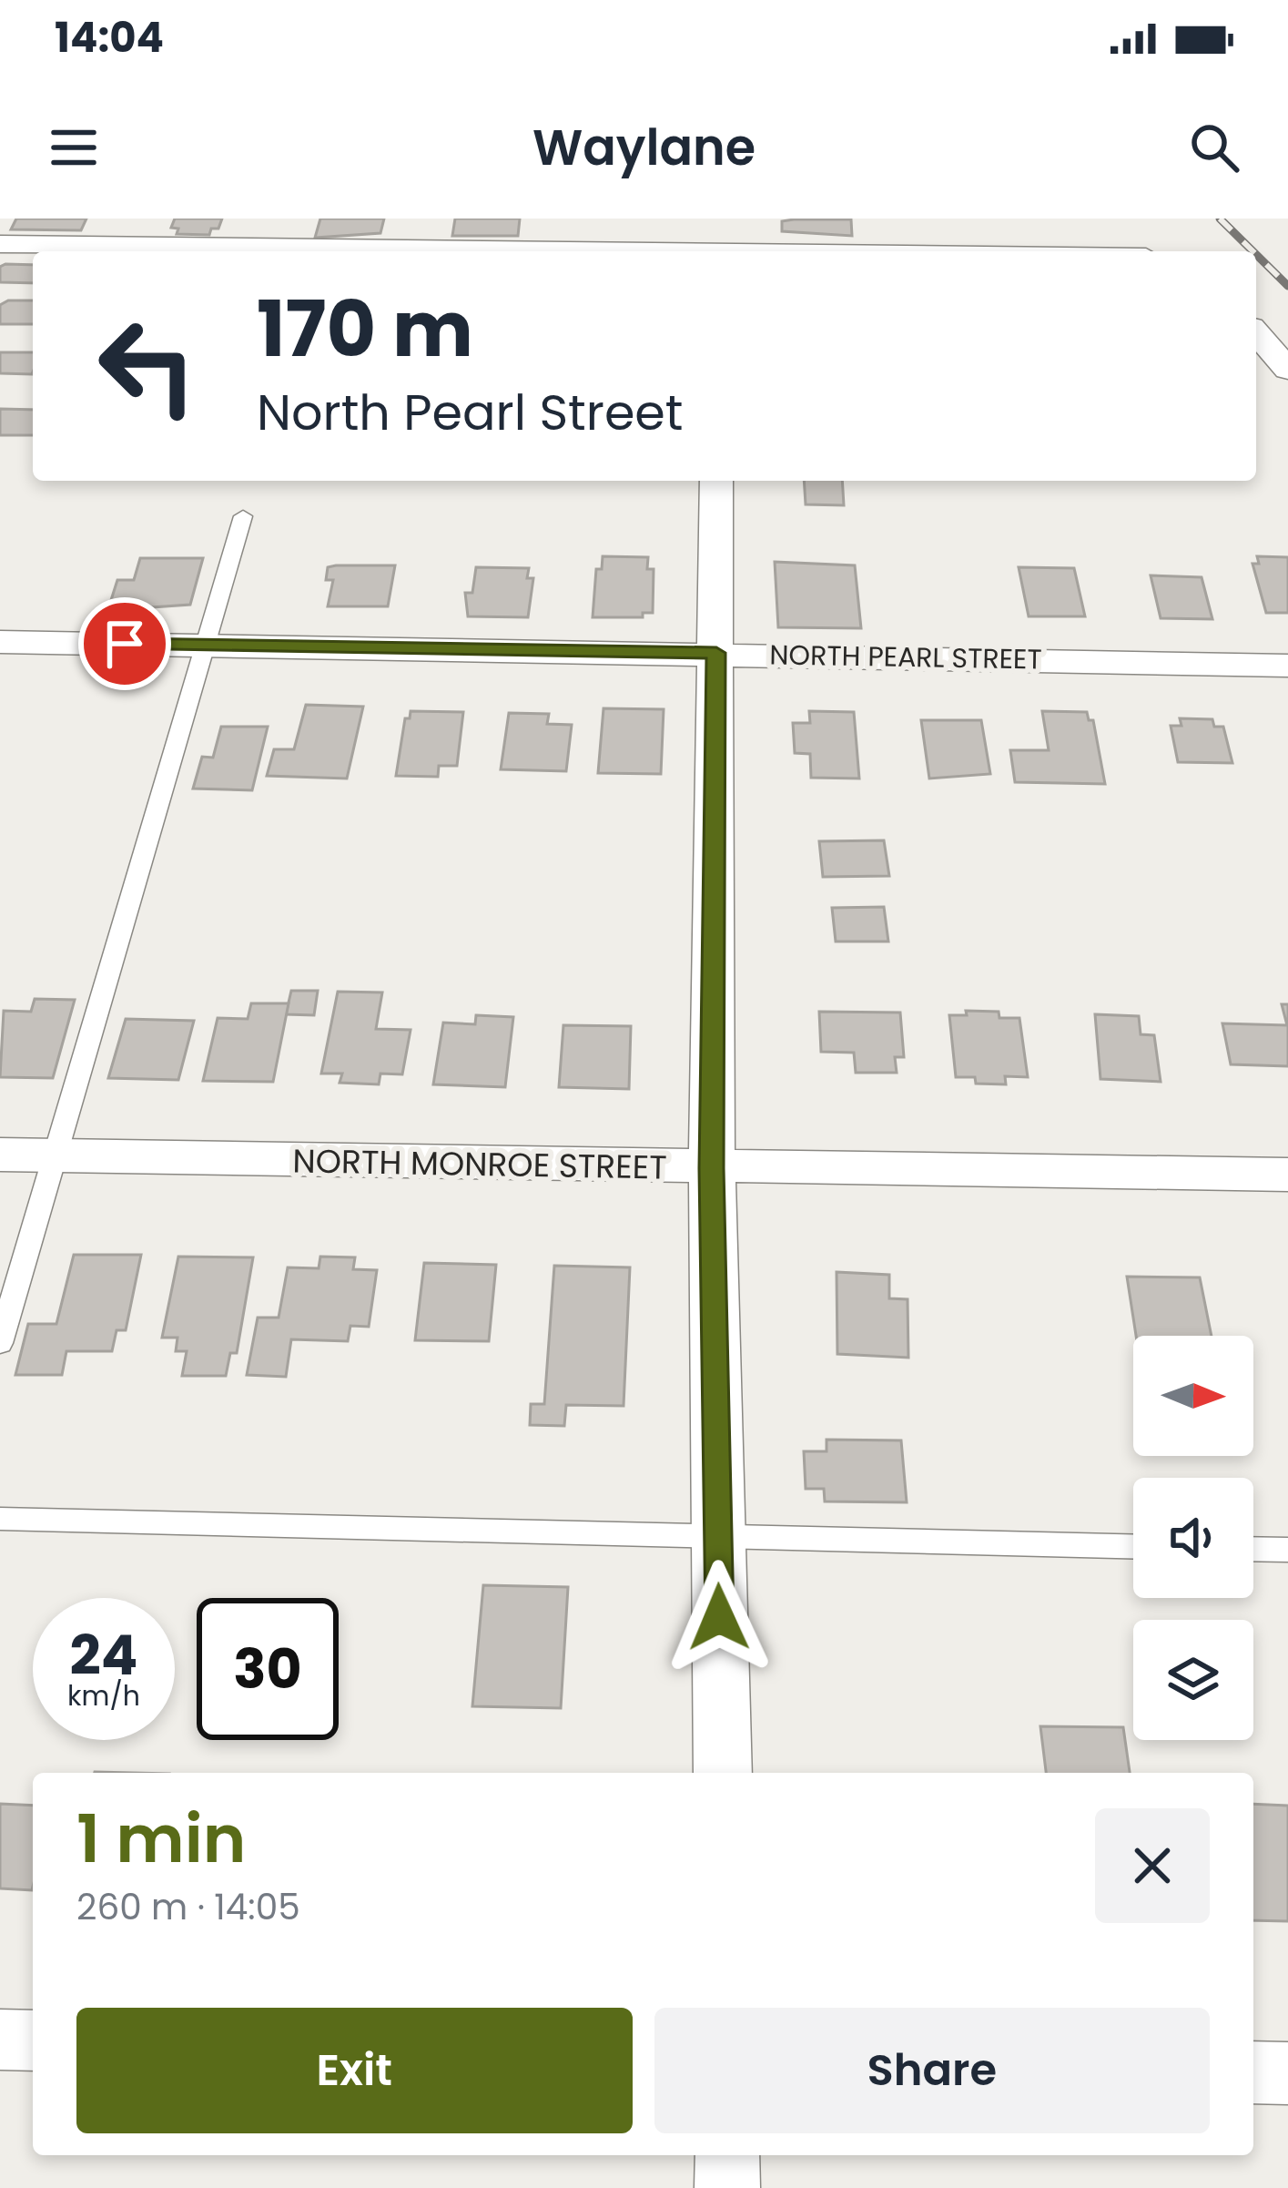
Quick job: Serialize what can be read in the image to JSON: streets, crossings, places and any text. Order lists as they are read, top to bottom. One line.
{"streets":{"street":["NORTH PEARL STREET","NORTH MONROE STREET"]},"north":"right","page":{"status":"14:04","header":"Waylane","turn":["170 m","North Pearl Street"],"speed":"24 km/h","limit":"30","heading":["1 min","260 m · 14:05"],"buttons":["Exit","Share"]}}
